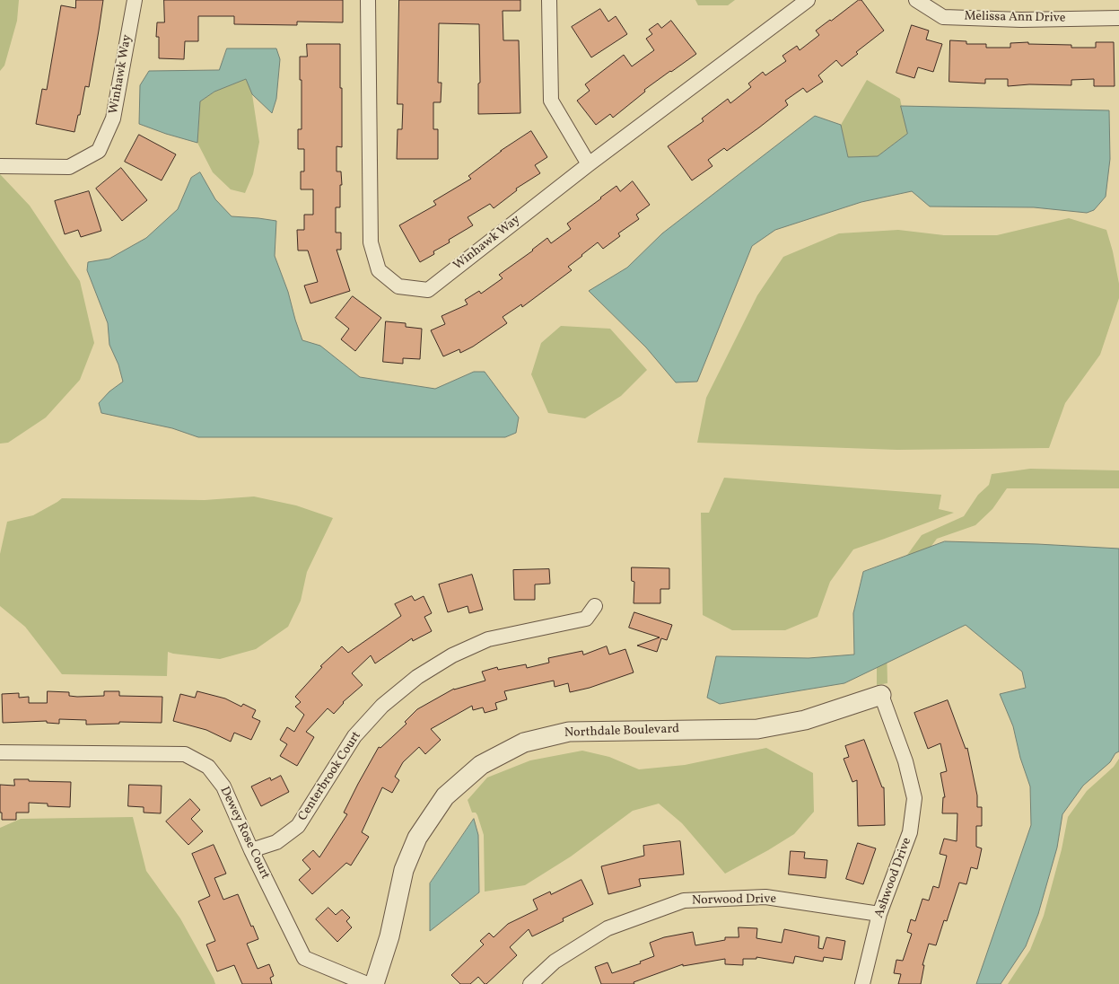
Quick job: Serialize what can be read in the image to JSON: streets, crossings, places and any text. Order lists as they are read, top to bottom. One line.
{"streets":{"street":["Melissa Ann Drive","Winhawk Way","Northdale Boulevard","Centerbrook Court","Dewey Rose Court","Ashwood Drive","Norwood Drive"]},"crossings":[["Northdale Boulevard","Ashwood Drive"],["Centerbrook Court","Dewey Rose Court"],["Ashwood Drive","Norwood Drive"]]}
